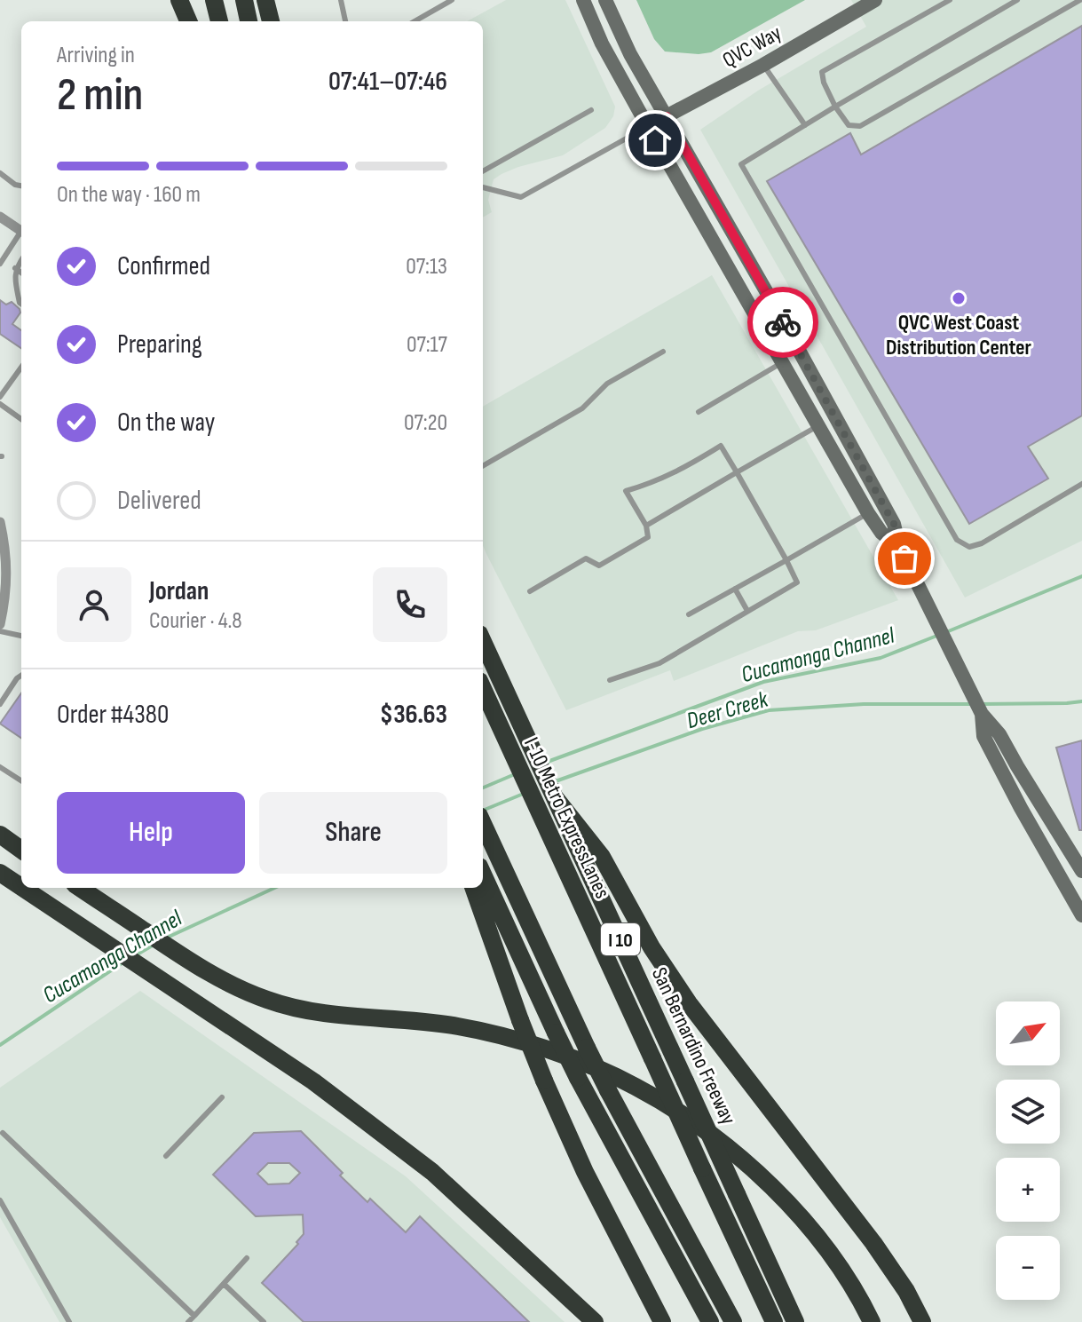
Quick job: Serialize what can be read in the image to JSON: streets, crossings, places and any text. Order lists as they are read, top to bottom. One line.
{"streets":{"highway":["I-10 Metro ExpressLanes","I 10","San Bernardino Freeway"],"main road":["QVC Way"]},"water":["Cucamonga Channel","Deer Creek"],"places":["QVC West Coast Distribution Center"],"north":"top right","page":{"heading":["2 min","Arriving in","07:41–07:46"],"panel":["Jordan","Courier · 4.8","Order #4380","$36.63"],"bar":"On the way · 160 m","list":[["Confirmed","07:13"],["Preparing","07:17"],["On the way","07:20"],"Delivered"],"buttons":["Help","Share"],"map_buttons":["+","−"]}}
